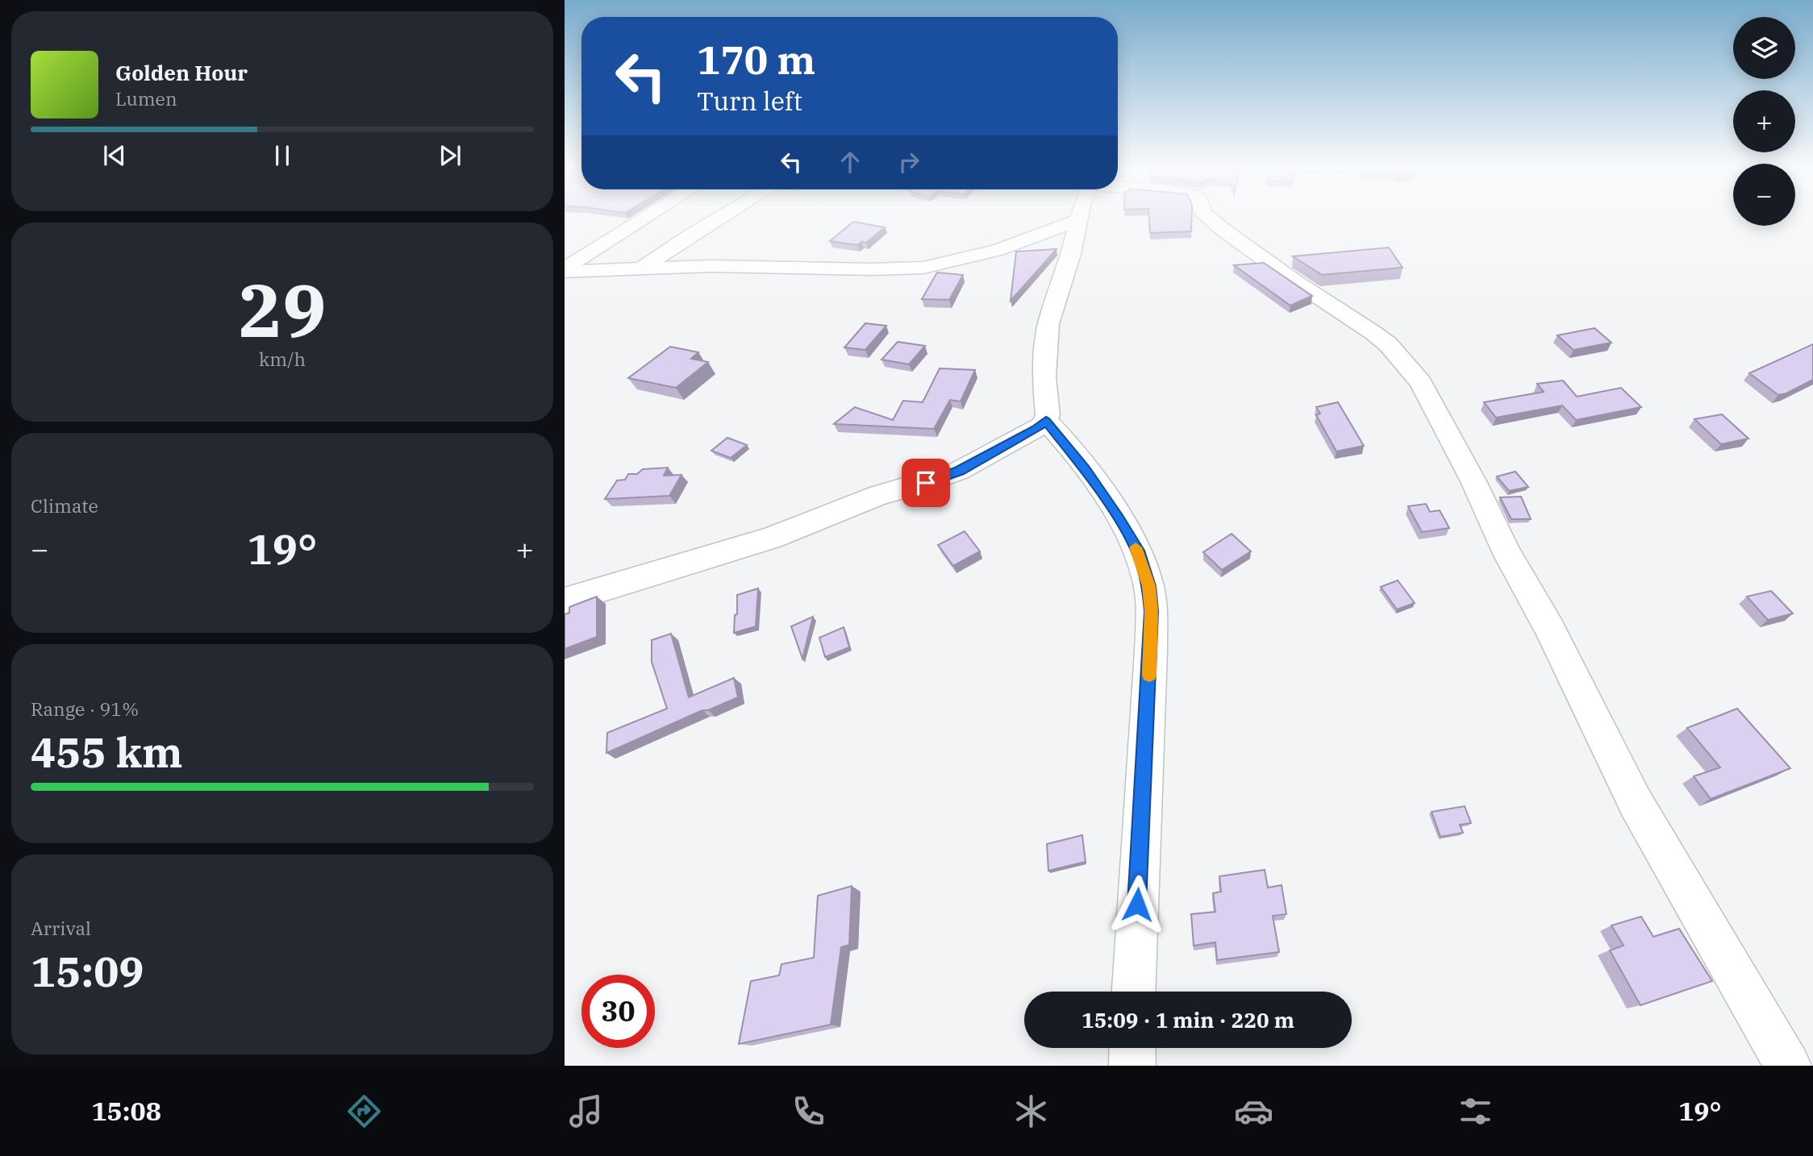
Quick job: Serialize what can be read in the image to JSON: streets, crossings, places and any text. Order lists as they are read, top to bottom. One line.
{"page":{"map_buttons":["+","−"],"turn":["170 m","Turn left"],"song":["Golden Hour","Lumen"],"tile":[["29","km/h"],"Climate",["Range · 91%","455 km"],["Arrival","15:09"]],"heat":["−","19°","+"],"limit":"30","trip":"15:09 · 1 min · 220 m","tabs":["15:08","19°"]}}
